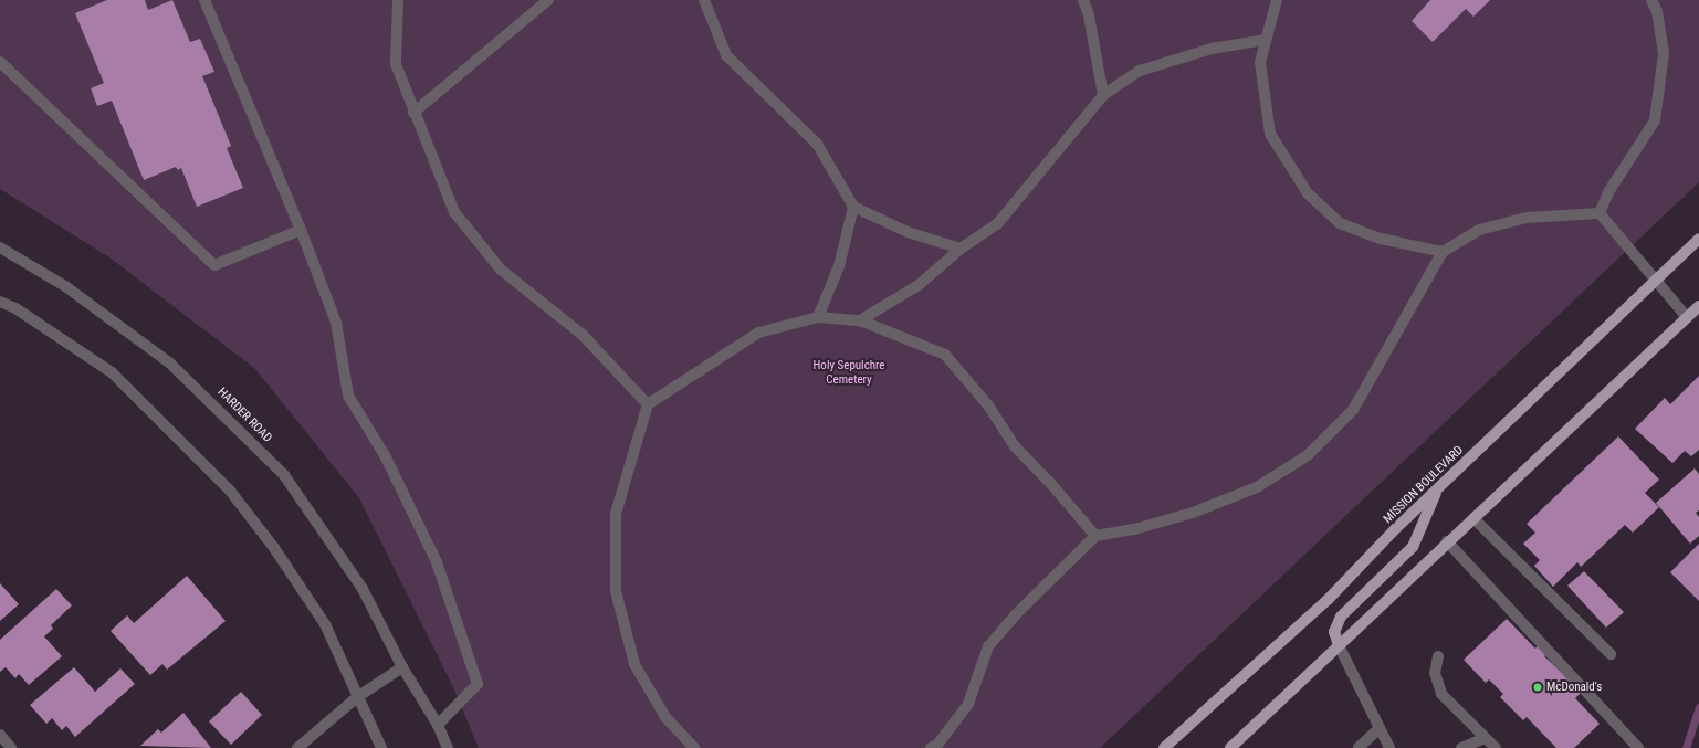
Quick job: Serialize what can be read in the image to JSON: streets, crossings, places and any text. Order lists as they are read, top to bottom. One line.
{"streets":{"main road":["MISSION BOULEVARD"],"street":["HARDER ROAD"]},"parks":["Holy Sepulchre Cemetery"],"places":["McDonald's"]}
